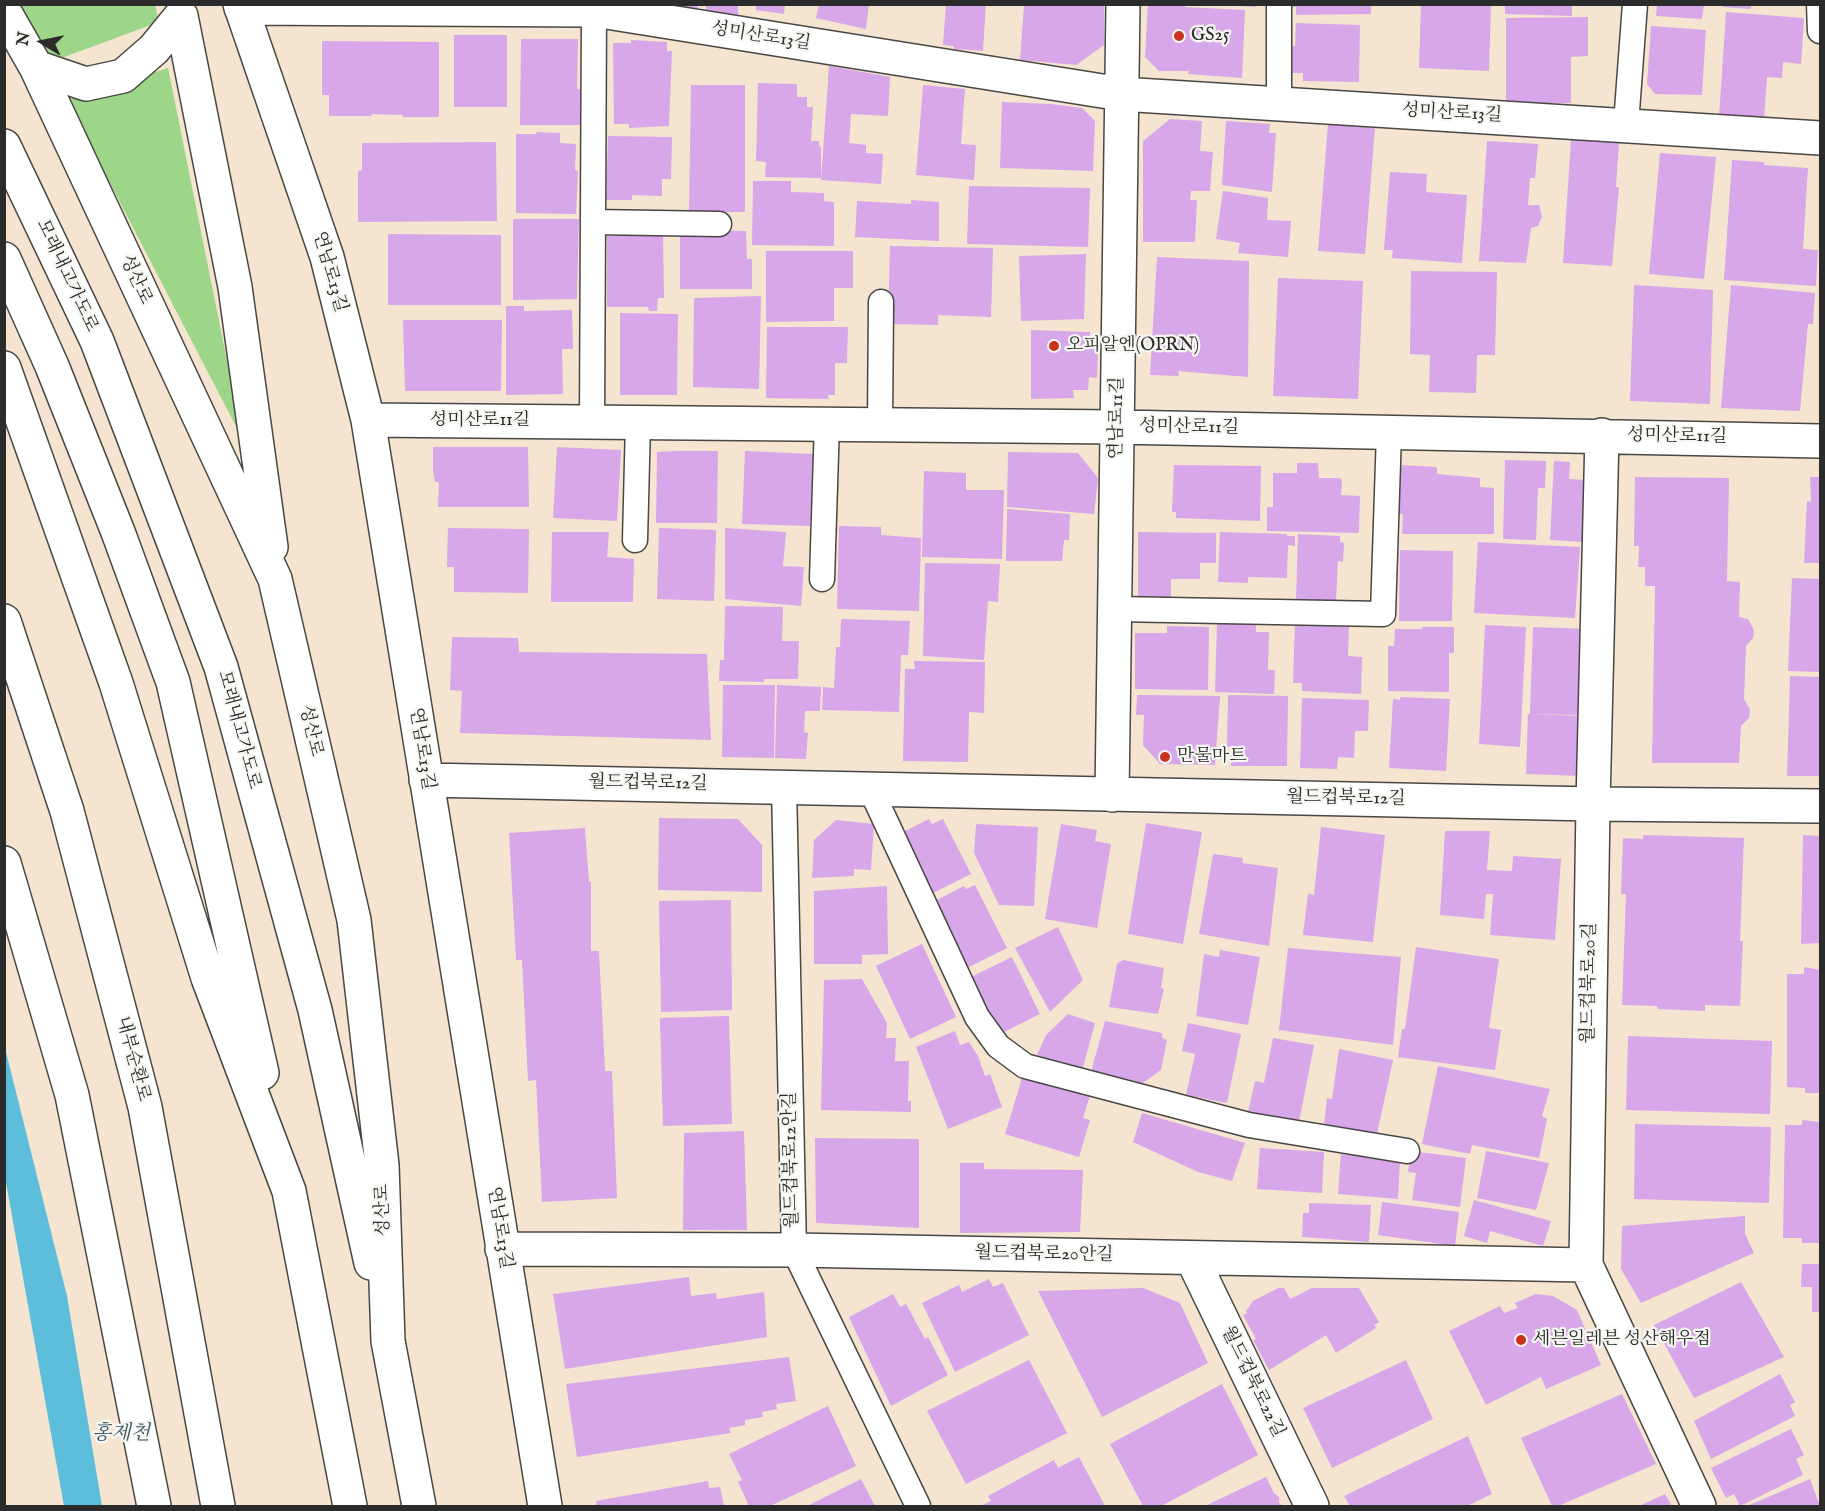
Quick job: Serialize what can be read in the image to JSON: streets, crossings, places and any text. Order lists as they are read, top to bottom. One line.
{"streets":{"main road":["성미산로13길","연남로13길","모래내고가도로","성산로","연남로11길","성미산로11길","월드컵북로12길","월드컵북로20길","내부순환로","월드컵북로20안길","월드컵북로22길"],"lane":["월드컵북로12안길"]},"crossings":[["성미산로13길","연남로13길"],["성미산로13길","연남로11길"],["연남로13길","성미산로11길"],["연남로13길","월드컵북로12길"],["연남로13길","월드컵북로20안길"],["모래내고가도로","성산로"],["연남로11길","성미산로11길"],["연남로11길","월드컵북로12길"],["성미산로11길","월드컵북로20길"],["월드컵북로12길","월드컵북로20길"],["월드컵북로12길","월드컵북로12안길"],["월드컵북로20길","월드컵북로20안길"],["월드컵북로12안길","월드컵북로20안길"],["월드컵북로20안길","월드컵북로22길"]],"water":["홍제천"],"places":["GS25","오피알엔(OPRN)","만물마트","세븐일레븐 성산해우점"],"north":"left"}
